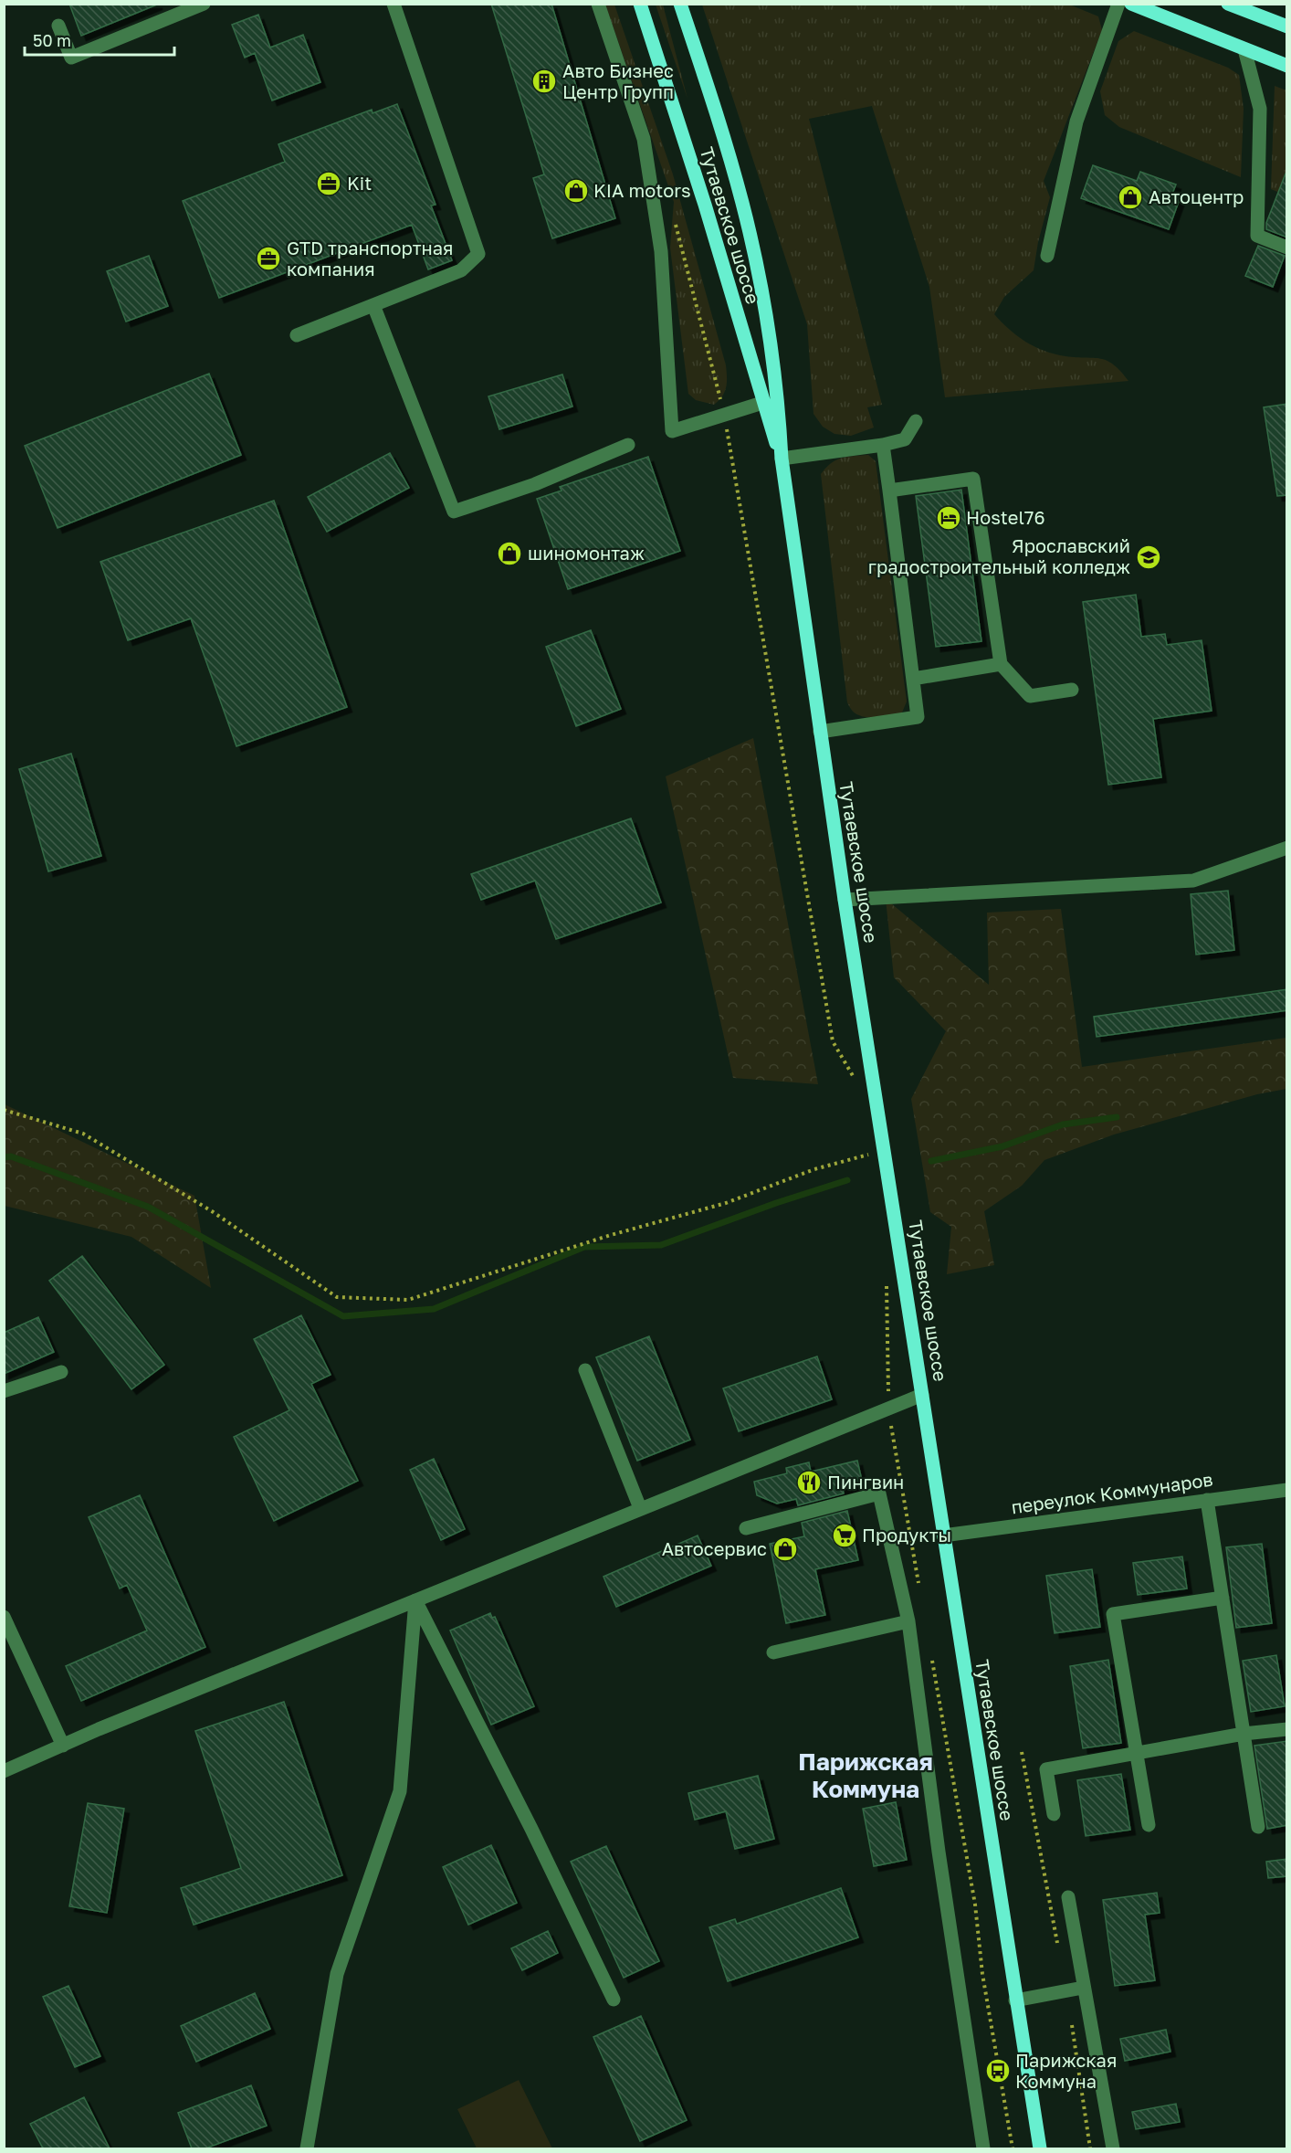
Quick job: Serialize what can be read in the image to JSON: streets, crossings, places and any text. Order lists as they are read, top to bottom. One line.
{"streets":{"main road":["Тутаевское шоссе"],"street":["переулок Коммунаров"]},"crossings":[["Тутаевское шоссе","переулок Коммунаров"]],"districts":["Парижская Коммуна"],"places":{"building":["Авто Бизнес Центр Групп"],"office":["Kit","GTD транспортная компания"],"shop":["KIA motors","Автоцентр","шиномонтаж","Автосервис"],"hotel":["Hostel76"],"school or university":["Ярославский градостроительный колледж"],"restaurant":["Пингвин"],"supermarket":["Продукты"],"bus stop":["Парижская Коммуна"]},"scale_bar":"50 m"}
